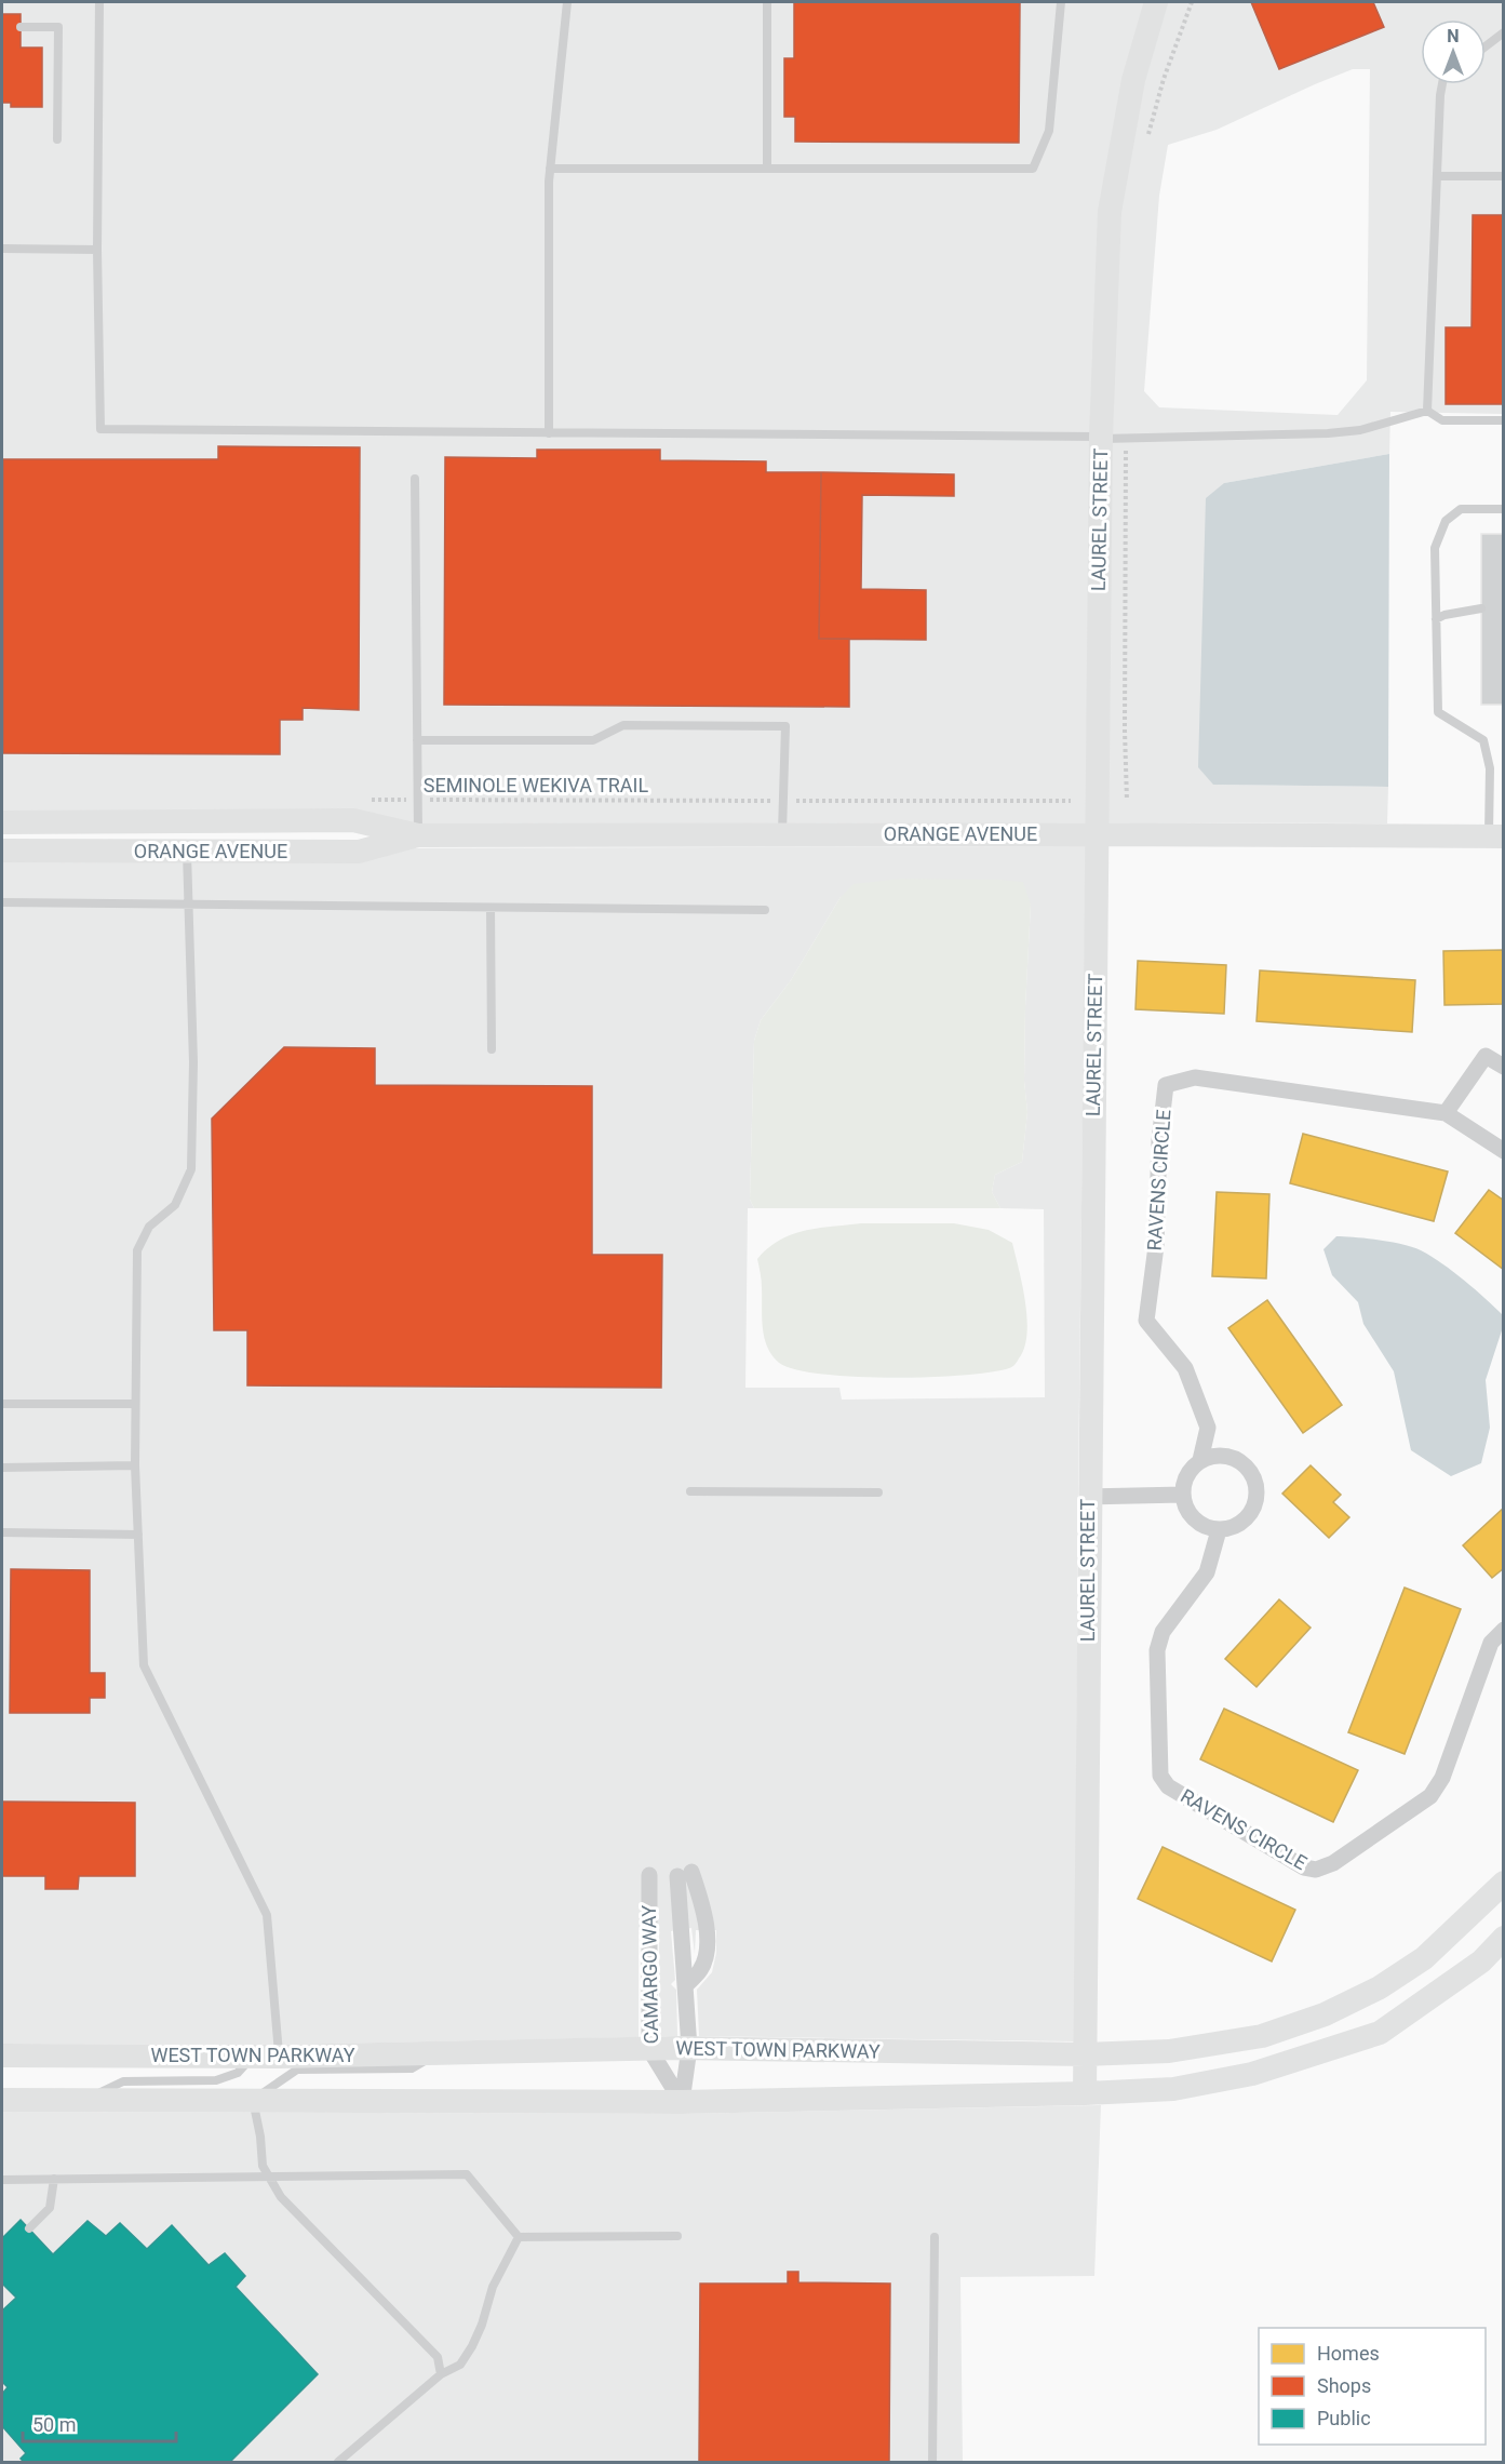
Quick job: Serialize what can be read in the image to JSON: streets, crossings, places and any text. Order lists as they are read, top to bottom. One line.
{"streets":{"street":["LAUREL STREET","ORANGE AVENUE","RAVENS CIRCLE","CAMARGO WAY","WEST TOWN PARKWAY"],"path":["SEMINOLE WEKIVA TRAIL"]},"crossings":[["LAUREL STREET","ORANGE AVENUE"],["LAUREL STREET","WEST TOWN PARKWAY"],["CAMARGO WAY","WEST TOWN PARKWAY"]],"legend":["Homes","Shops","Public"],"scale_bar":"50 m","north":"top"}
